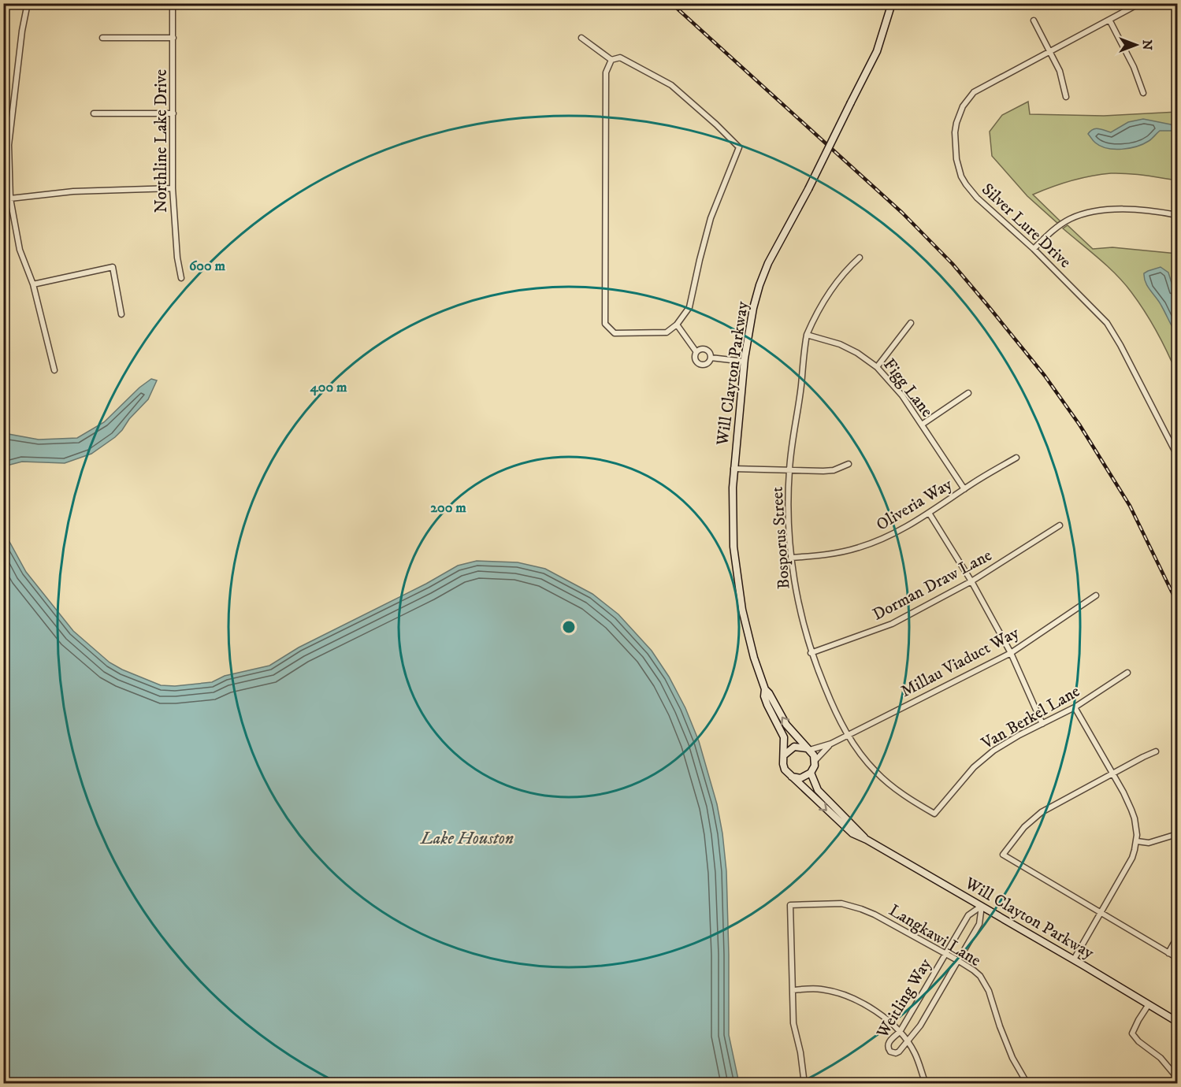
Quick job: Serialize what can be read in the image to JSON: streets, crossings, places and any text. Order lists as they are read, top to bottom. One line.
{"streets":{"street":["Northline Lake Drive","Silver Lure Drive","Will Clayton Parkway","Figg Lane","Oliveria Way","Bosporus Street","Dorman Draw Lane","Millau Viaduct Way","Van Berkel Lane","Langkawi Lane","Weitling Way"]},"crossings":[["Will Clayton Parkway","Millau Viaduct Way"],["Will Clayton Parkway","Weitling Way"],["Figg Lane","Oliveria Way"],["Figg Lane","Bosporus Street"],["Oliveria Way","Bosporus Street"],["Bosporus Street","Dorman Draw Lane"],["Bosporus Street","Millau Viaduct Way"],["Bosporus Street","Van Berkel Lane"],["Langkawi Lane","Weitling Way"]],"water":["Lake Houston"],"north":"right","rings":["600 m","400 m","200 m"]}
